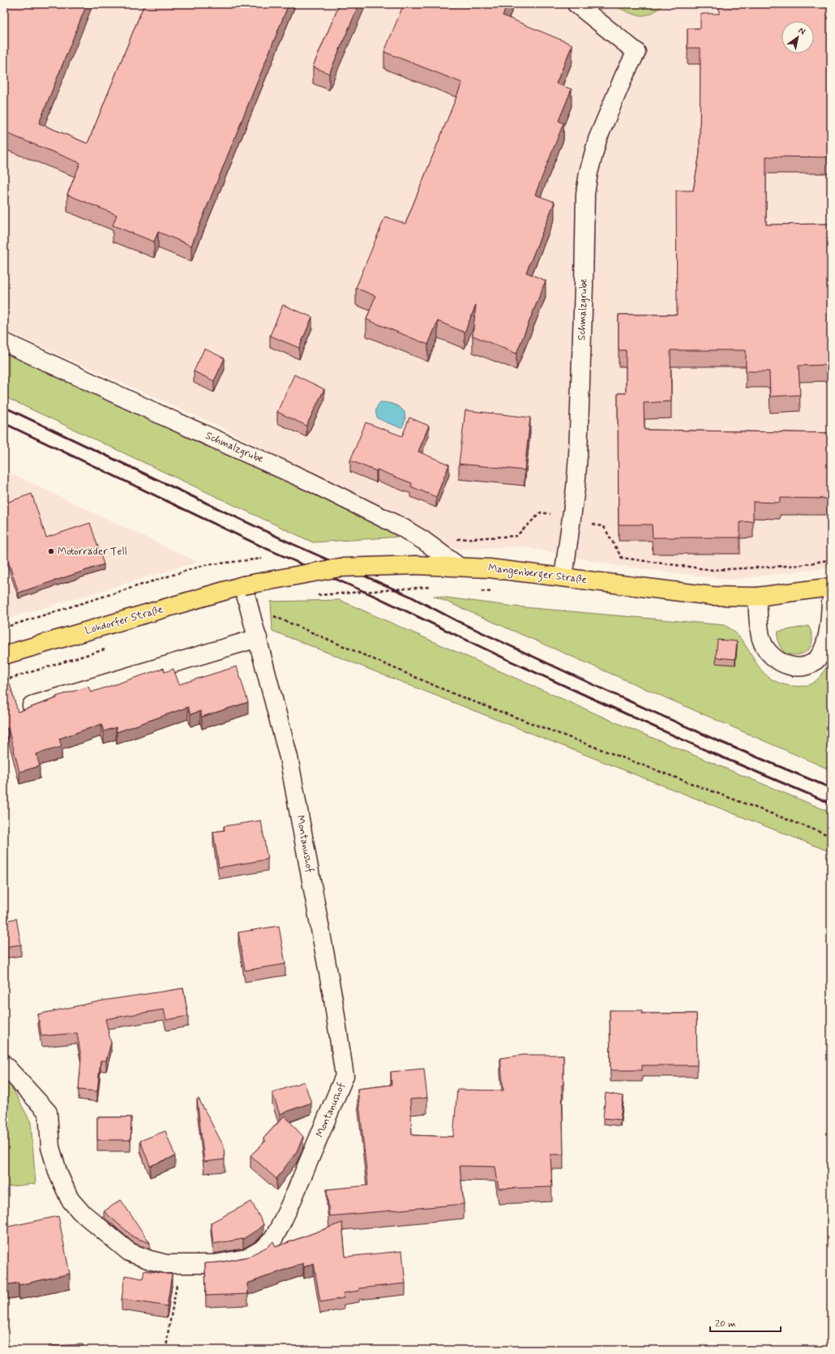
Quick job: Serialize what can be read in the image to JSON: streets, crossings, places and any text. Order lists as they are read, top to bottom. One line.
{"streets":{"main road":["Mangenberger Straße","Löhdorfer Straße"],"street":["Schmalzgrube","Montanushof"]},"crossings":[["Schmalzgrube","Mangenberger Straße"],["Mangenberger Straße","Löhdorfer Straße"],["Mangenberger Straße","Montanushof"],["Löhdorfer Straße","Montanushof"]],"places":["Motorräder Tell"],"scale_bar":"20 m","north":"top right"}
